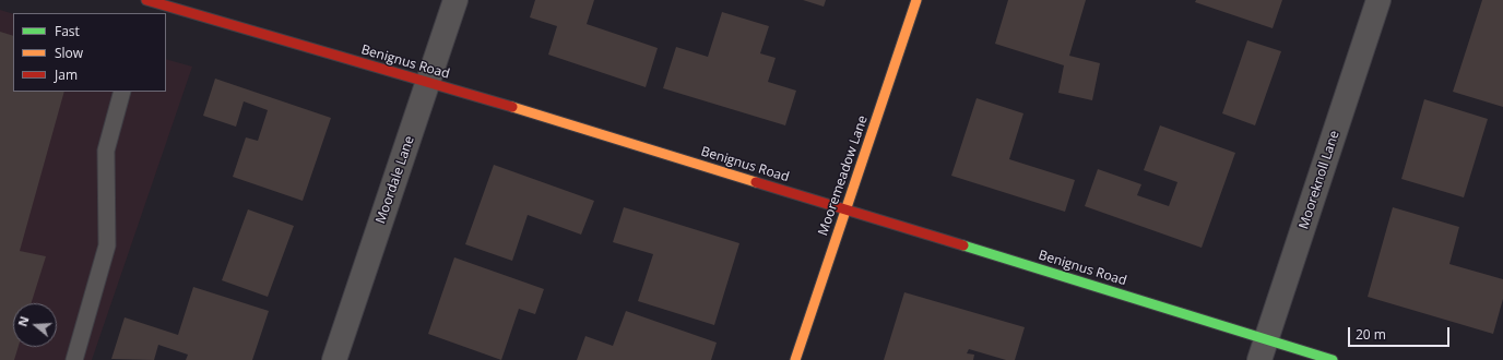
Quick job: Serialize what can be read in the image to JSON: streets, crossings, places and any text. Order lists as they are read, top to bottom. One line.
{"streets":{"street":["Benignus Road","Mooremeadow Lane","Moordale Lane","Mooreknoll Lane"]},"crossings":[["Benignus Road","Mooremeadow Lane"],["Benignus Road","Moordale Lane"],["Benignus Road","Mooreknoll Lane"]],"legend":["Fast","Slow","Jam"],"scale_bar":"20 m","north":"left"}
